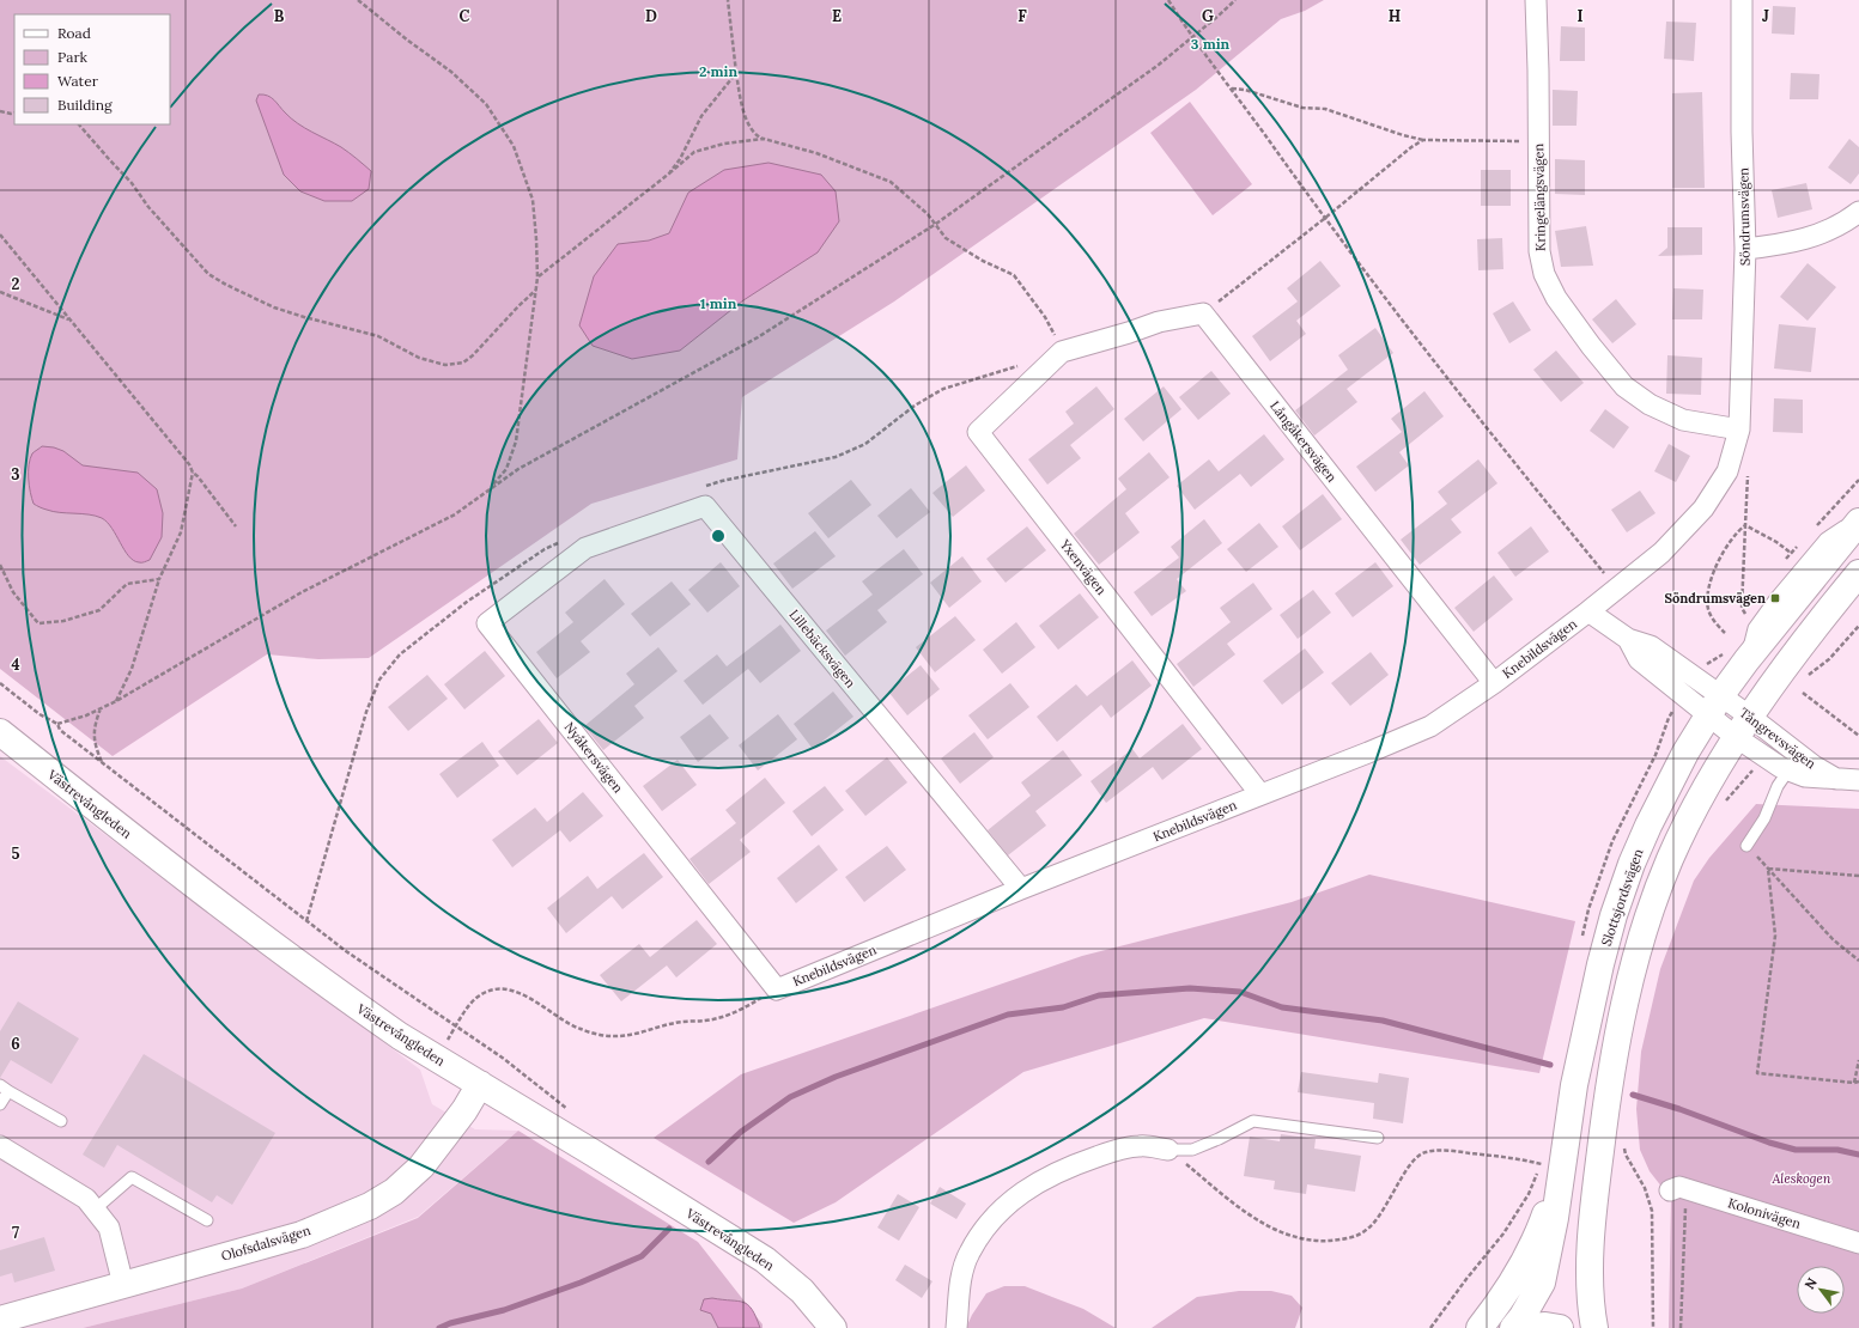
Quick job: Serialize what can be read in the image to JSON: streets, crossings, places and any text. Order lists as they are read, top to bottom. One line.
{"streets":{"main road":["Västrevångleden","Slottsjordsvägen","Olofsdalsvägen"],"street":["Kringelängsvägen","Söndrumsvägen","Långåkersvägen","Yxenvägen","Lillebäcksvägen","Knebildsvägen","Tångrevsvägen","Nyåkersvägen","Kolonivägen"]},"crossings":[["Kringelängsvägen","Söndrumsvägen"],["Söndrumsvägen","Knebildsvägen"],["Långåkersvägen","Knebildsvägen"],["Yxenvägen","Knebildsvägen"],["Lillebäcksvägen","Knebildsvägen"],["Lillebäcksvägen","Nyåkersvägen"],["Knebildsvägen","Nyåkersvägen"],["Västrevångleden","Olofsdalsvägen"]],"parks":["Aleskogen"],"places":{"transit":["Söndrumsvägen"]},"legend":["Road","Park","Water","Building"],"north":"top left","grid":{"columns":["B","C","D","E","F","G","H","I","J"],"rows":["2","3","4","5","6","7"]},"rings":["3 min","2 min","1 min"]}
